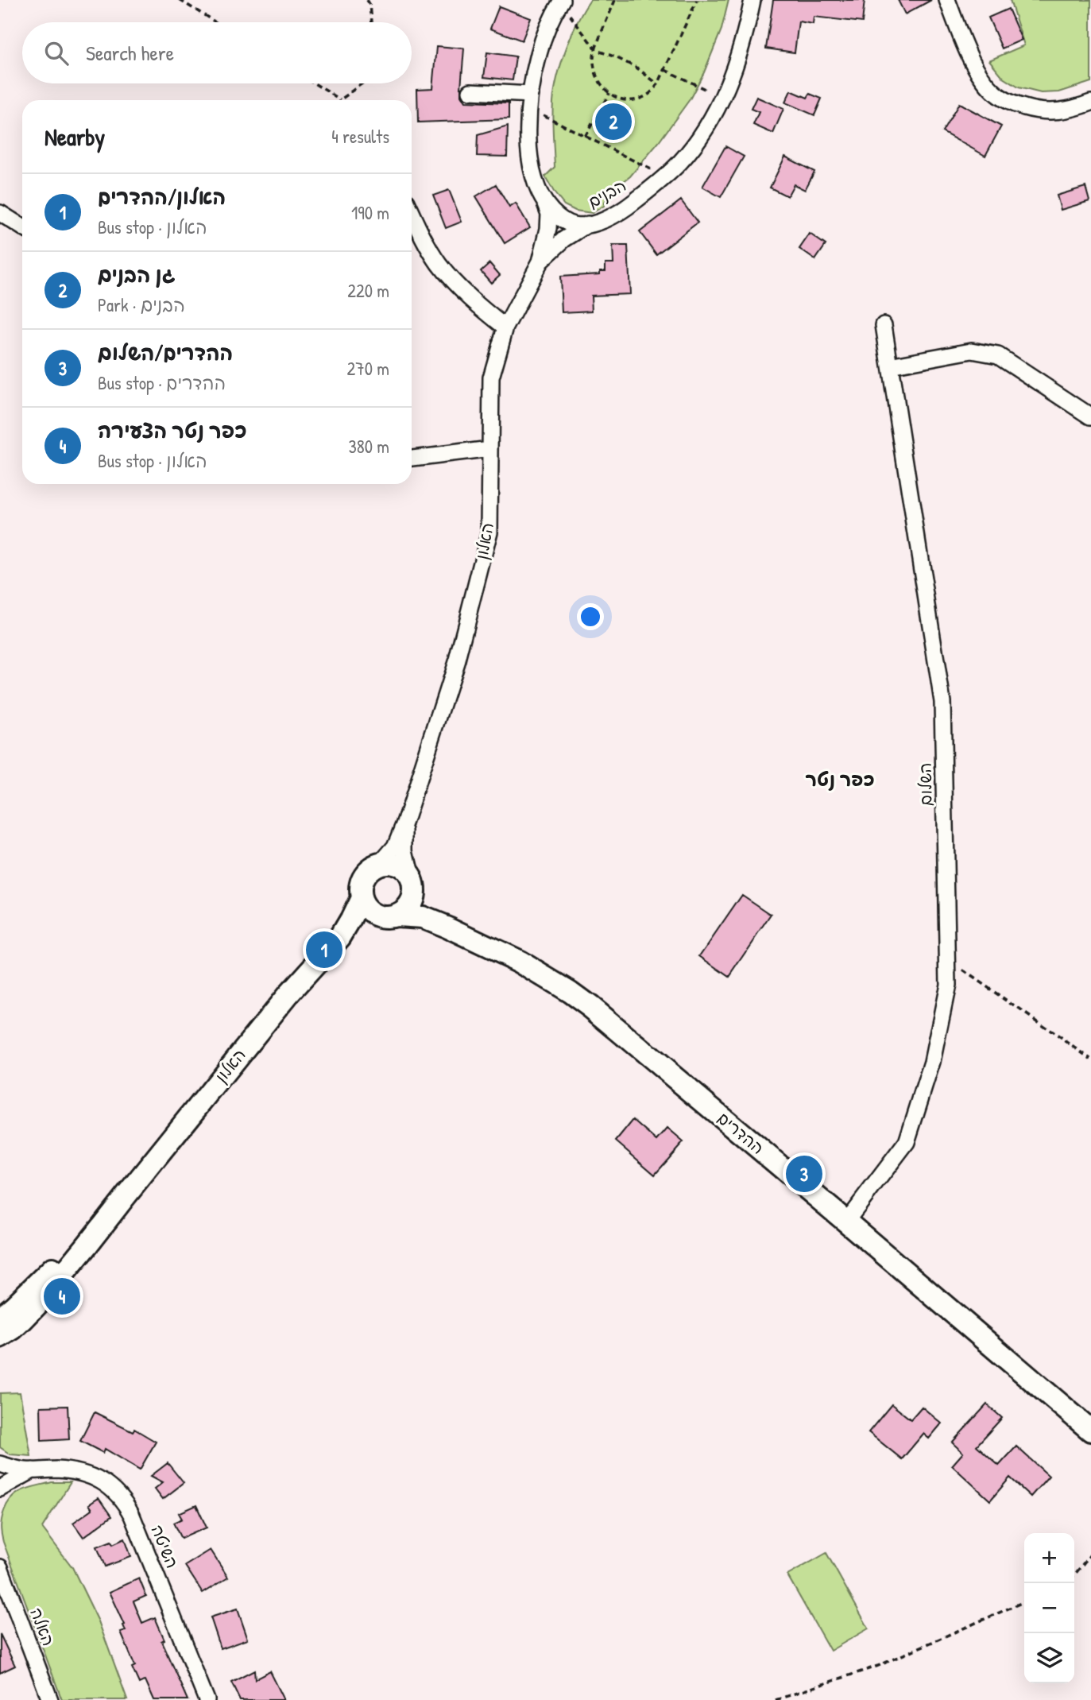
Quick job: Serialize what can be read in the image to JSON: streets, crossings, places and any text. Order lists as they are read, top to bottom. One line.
{"streets":{"main road":["האלון","ההדרים"],"street":["הבנים","השלום","השיטה","האלה"]},"crossings":[["הבנים","האלון"],["האלון","ההדרים"],["השלום","ההדרים"]],"districts":["כפר נטר"],"page":{"search":"Search here","pins":["2","1","3","4"],"heading":["Nearby","4 results"],"list":[{"mark":"1","name":"האלון/ההדרים","note":"Bus stop · האלון","value":"190 m"},{"mark":"2","name":"גן הבנים","note":"Park · הבנים","value":"220 m"},{"mark":"3","name":"ההדרים/השלום","note":"Bus stop · ההדרים","value":"270 m"},{"mark":"4","name":"כפר נטר הצעירה","note":"Bus stop · האלון","value":"380 m"}],"map_buttons":["+","−"]}}
